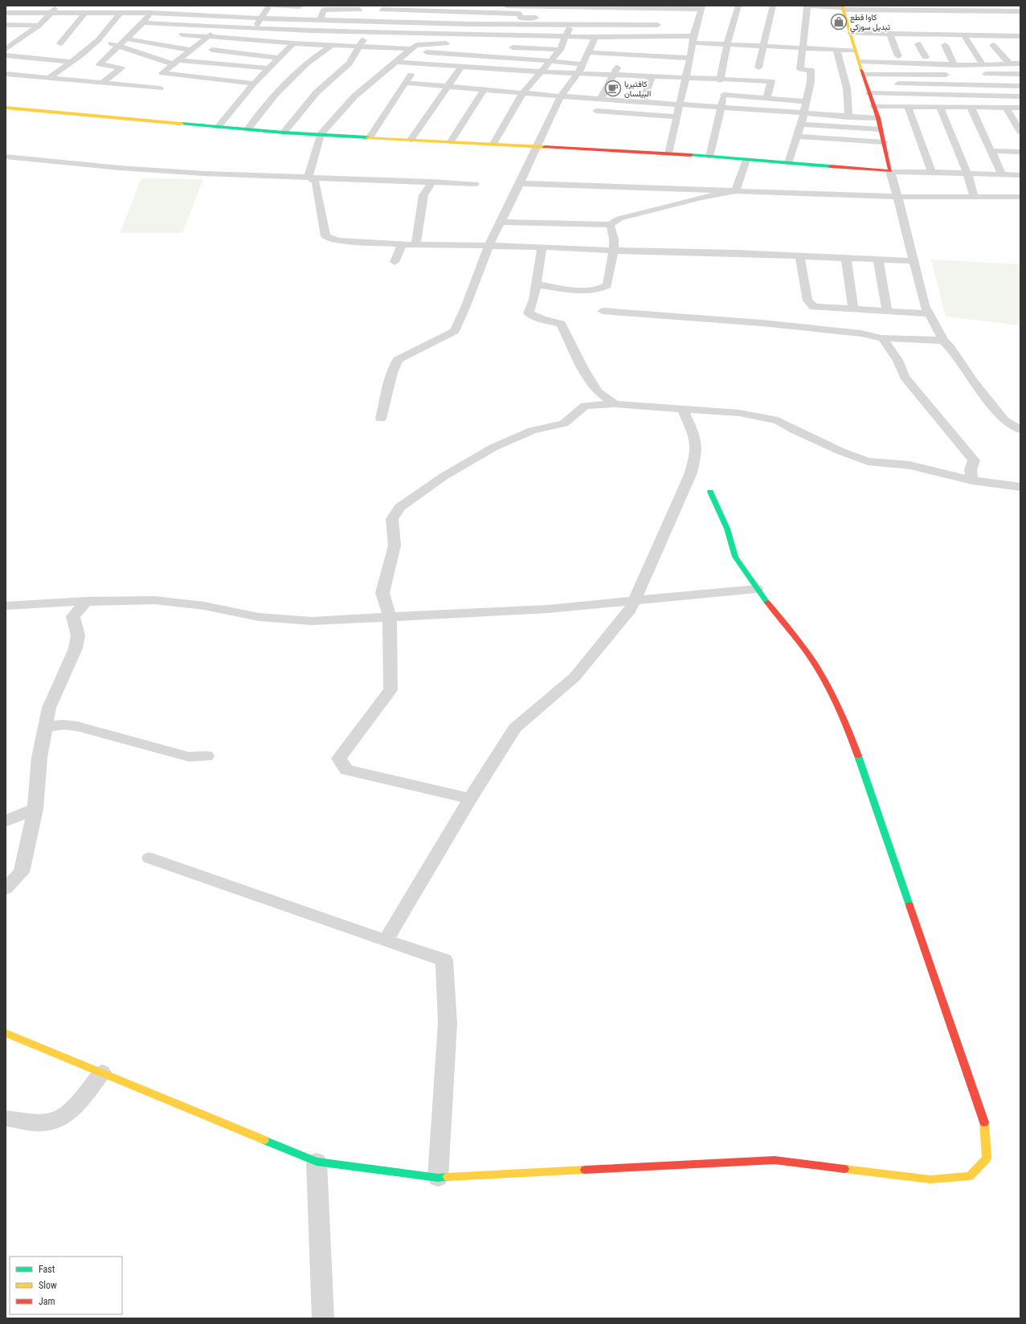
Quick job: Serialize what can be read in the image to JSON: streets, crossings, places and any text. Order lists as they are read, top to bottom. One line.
{"places":{"shop":["كاوا قطع تبديل سوزكي"],"cafe":["كافتيريا البيلسان"]},"legend":["Fast","Slow","Jam"]}
